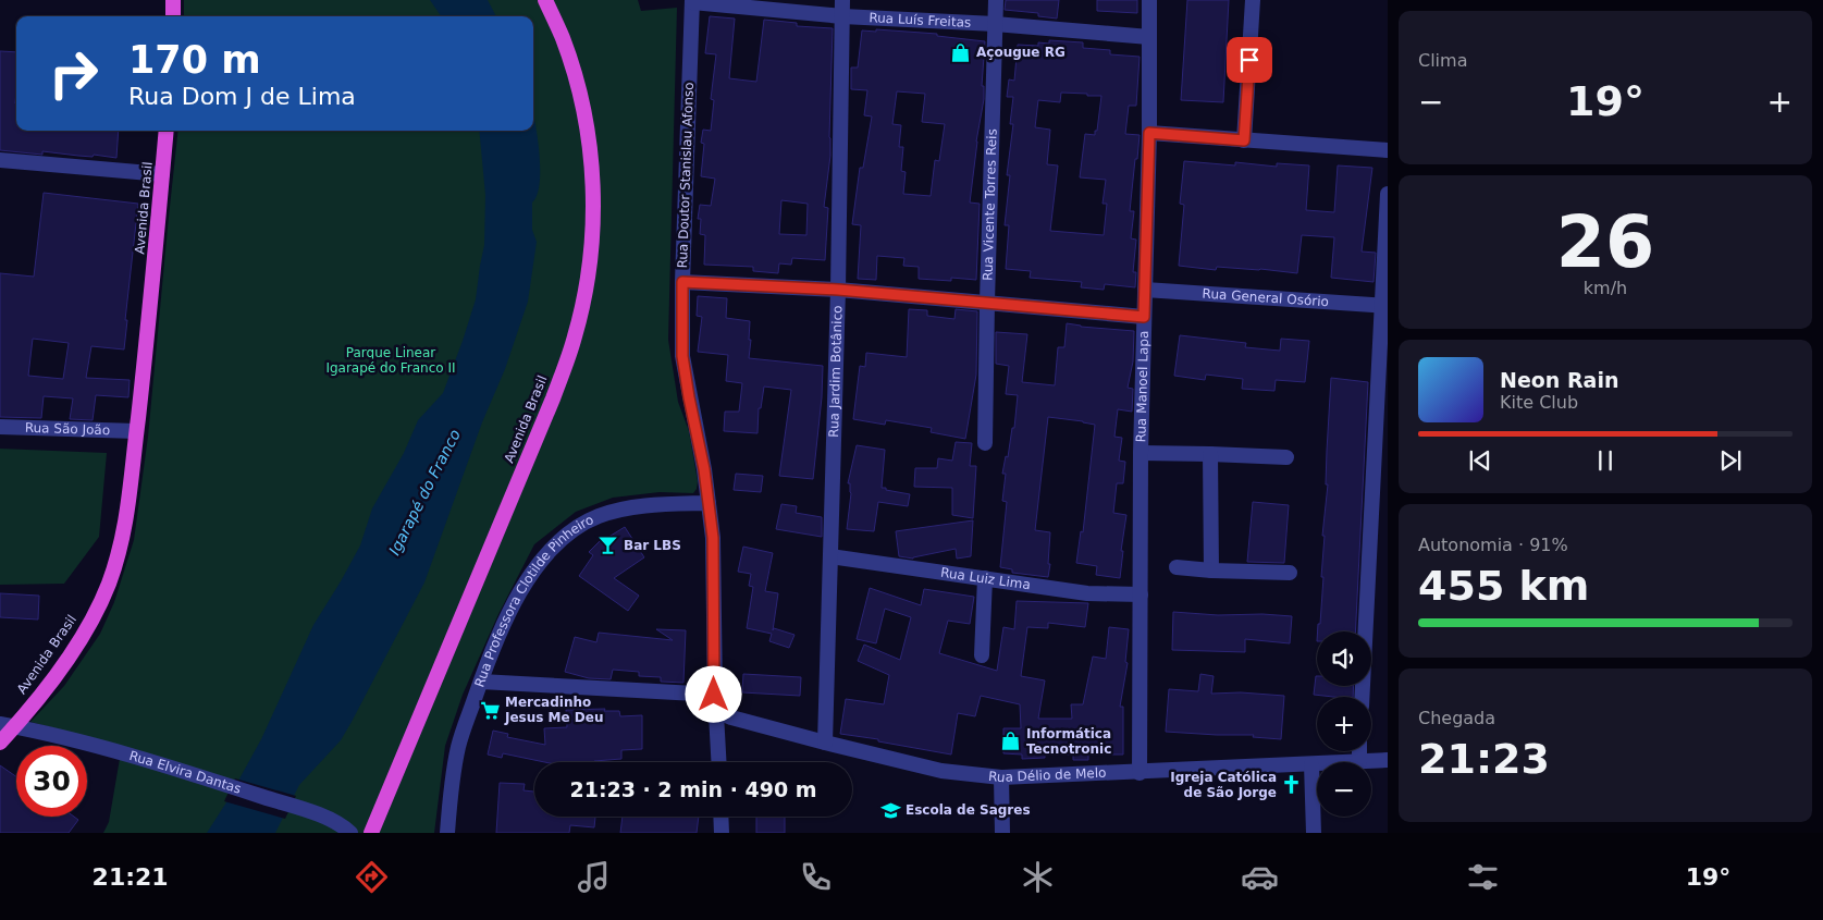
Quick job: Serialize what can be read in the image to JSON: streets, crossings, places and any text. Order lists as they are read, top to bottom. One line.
{"streets":{"highway":["Avenida Brasil"],"street":["Rua Luís Freitas","Rua Doutor Stanislau Afonso","Rua Vicente Torres Reis","Rua General Osório","Rua Jardim Botânico","Rua Manoel Lapa","Rua São João","Rua Luiz Lima","Rua Professora Clotilde Pinheiro","Rua Elvira Dantas","Rua Délio de Melo"]},"crossings":[["Rua Luís Freitas","Rua Doutor Stanislau Afonso"],["Rua Luís Freitas","Rua Vicente Torres Reis"],["Rua Luís Freitas","Rua Jardim Botânico"],["Rua Luís Freitas","Rua Manoel Lapa"],["Rua Doutor Stanislau Afonso","Rua Professora Clotilde Pinheiro"],["Rua Doutor Stanislau Afonso","Rua Délio de Melo"],["Avenida Brasil","Rua São João"],["Avenida Brasil","Rua Elvira Dantas"],["Rua General Osório","Rua Manoel Lapa"],["Rua Jardim Botânico","Rua Luiz Lima"],["Rua Jardim Botânico","Rua Délio de Melo"],["Rua Manoel Lapa","Rua Luiz Lima"],["Rua Manoel Lapa","Rua Délio de Melo"]],"water":["Igarapé do Franco"],"parks":["Parque Linear Igarapé do Franco II"],"places":{"shop":["Açougue RG","Informática Tecnotronic"],"bar":["Bar LBS"],"supermarket":["Mercadinho Jesus Me Deu"],"church":["Igreja Católica de São Jorge"],"school or university":["Escola de Sagres"]},"page":{"tile":["Clima",["26","km/h"],["Autonomia · 91%","455 km"],["Chegada","21:23"]],"turn":["170 m","Rua Dom J de Lima"],"heat":["−","19°","+"],"song":["Neon Rain","Kite Club"],"map_buttons":["+","−"],"limit":"30","trip":"21:23 · 2 min · 490 m","tabs":["21:21","19°"]}}
